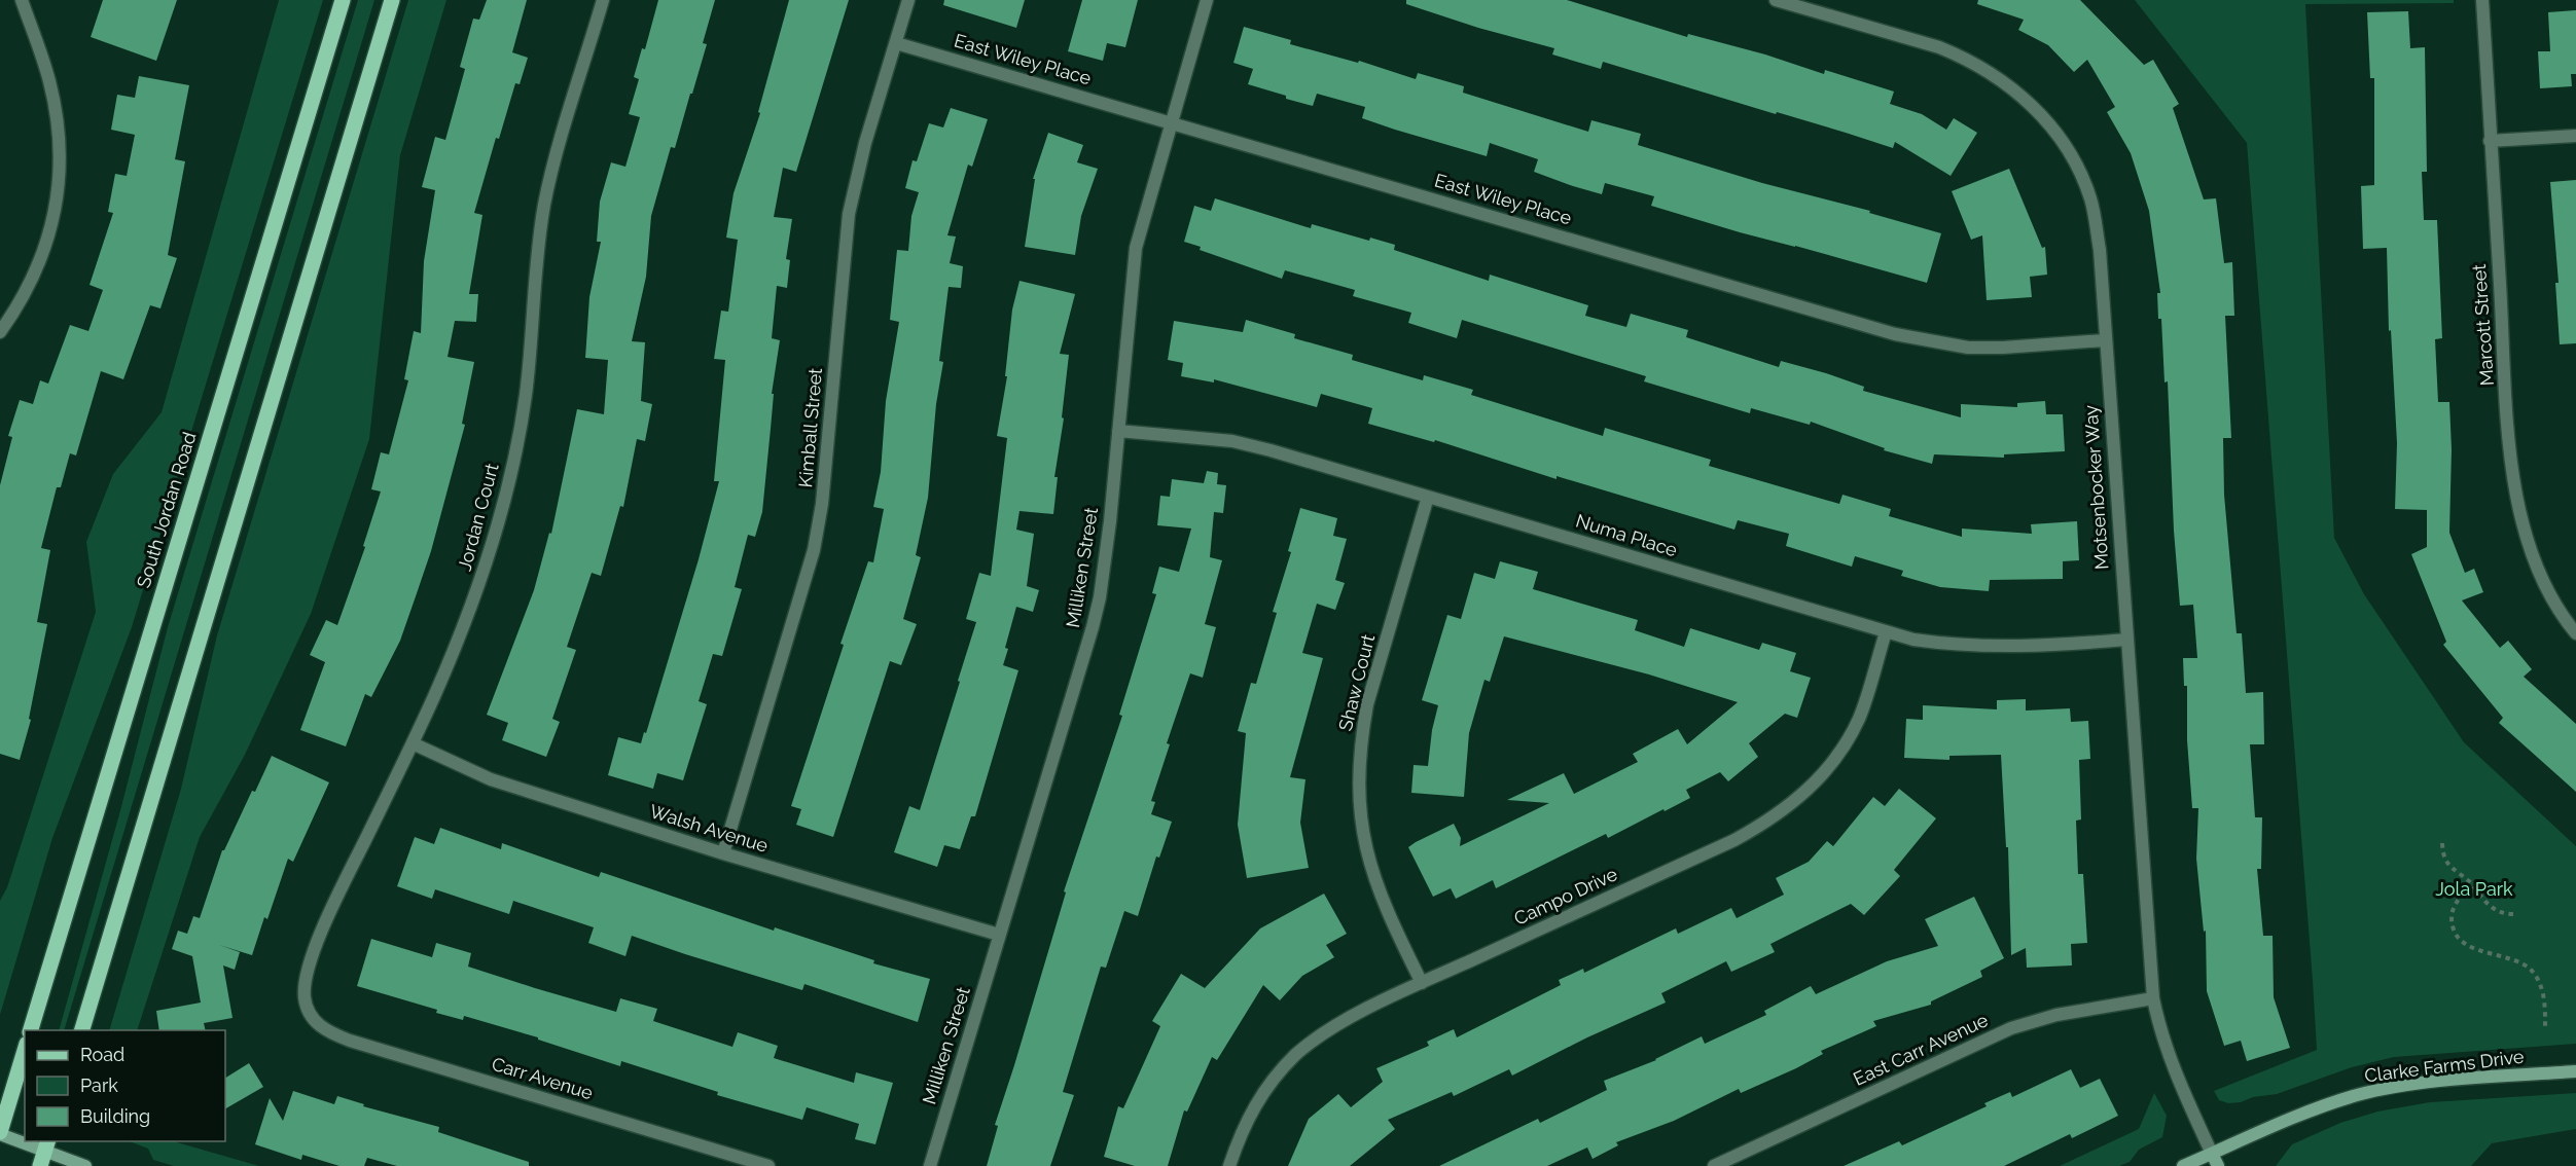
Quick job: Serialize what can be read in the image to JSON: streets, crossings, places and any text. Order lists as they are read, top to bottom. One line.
{"streets":{"main road":["South Jordan Road"],"street":["East Wiley Place","Marcott Street","Kimball Street","Motsenbocker Way","Jordan Court","Numa Place","Milliken Street","Shaw Court","Walsh Avenue","Campo Drive","East Carr Avenue","Clarke Farms Drive","Carr Avenue"]},"crossings":[["East Wiley Place","Kimball Street"],["East Wiley Place","Motsenbocker Way"],["East Wiley Place","Milliken Street"],["Kimball Street","Walsh Avenue"],["Motsenbocker Way","Numa Place"],["Motsenbocker Way","East Carr Avenue"],["Motsenbocker Way","Clarke Farms Drive"],["Jordan Court","Walsh Avenue"],["Jordan Court","Carr Avenue"],["Numa Place","Milliken Street"],["Numa Place","Shaw Court"],["Numa Place","Campo Drive"],["Milliken Street","Walsh Avenue"],["Shaw Court","Campo Drive"]],"parks":["Jola Park"],"legend":["Road","Park","Building"]}
